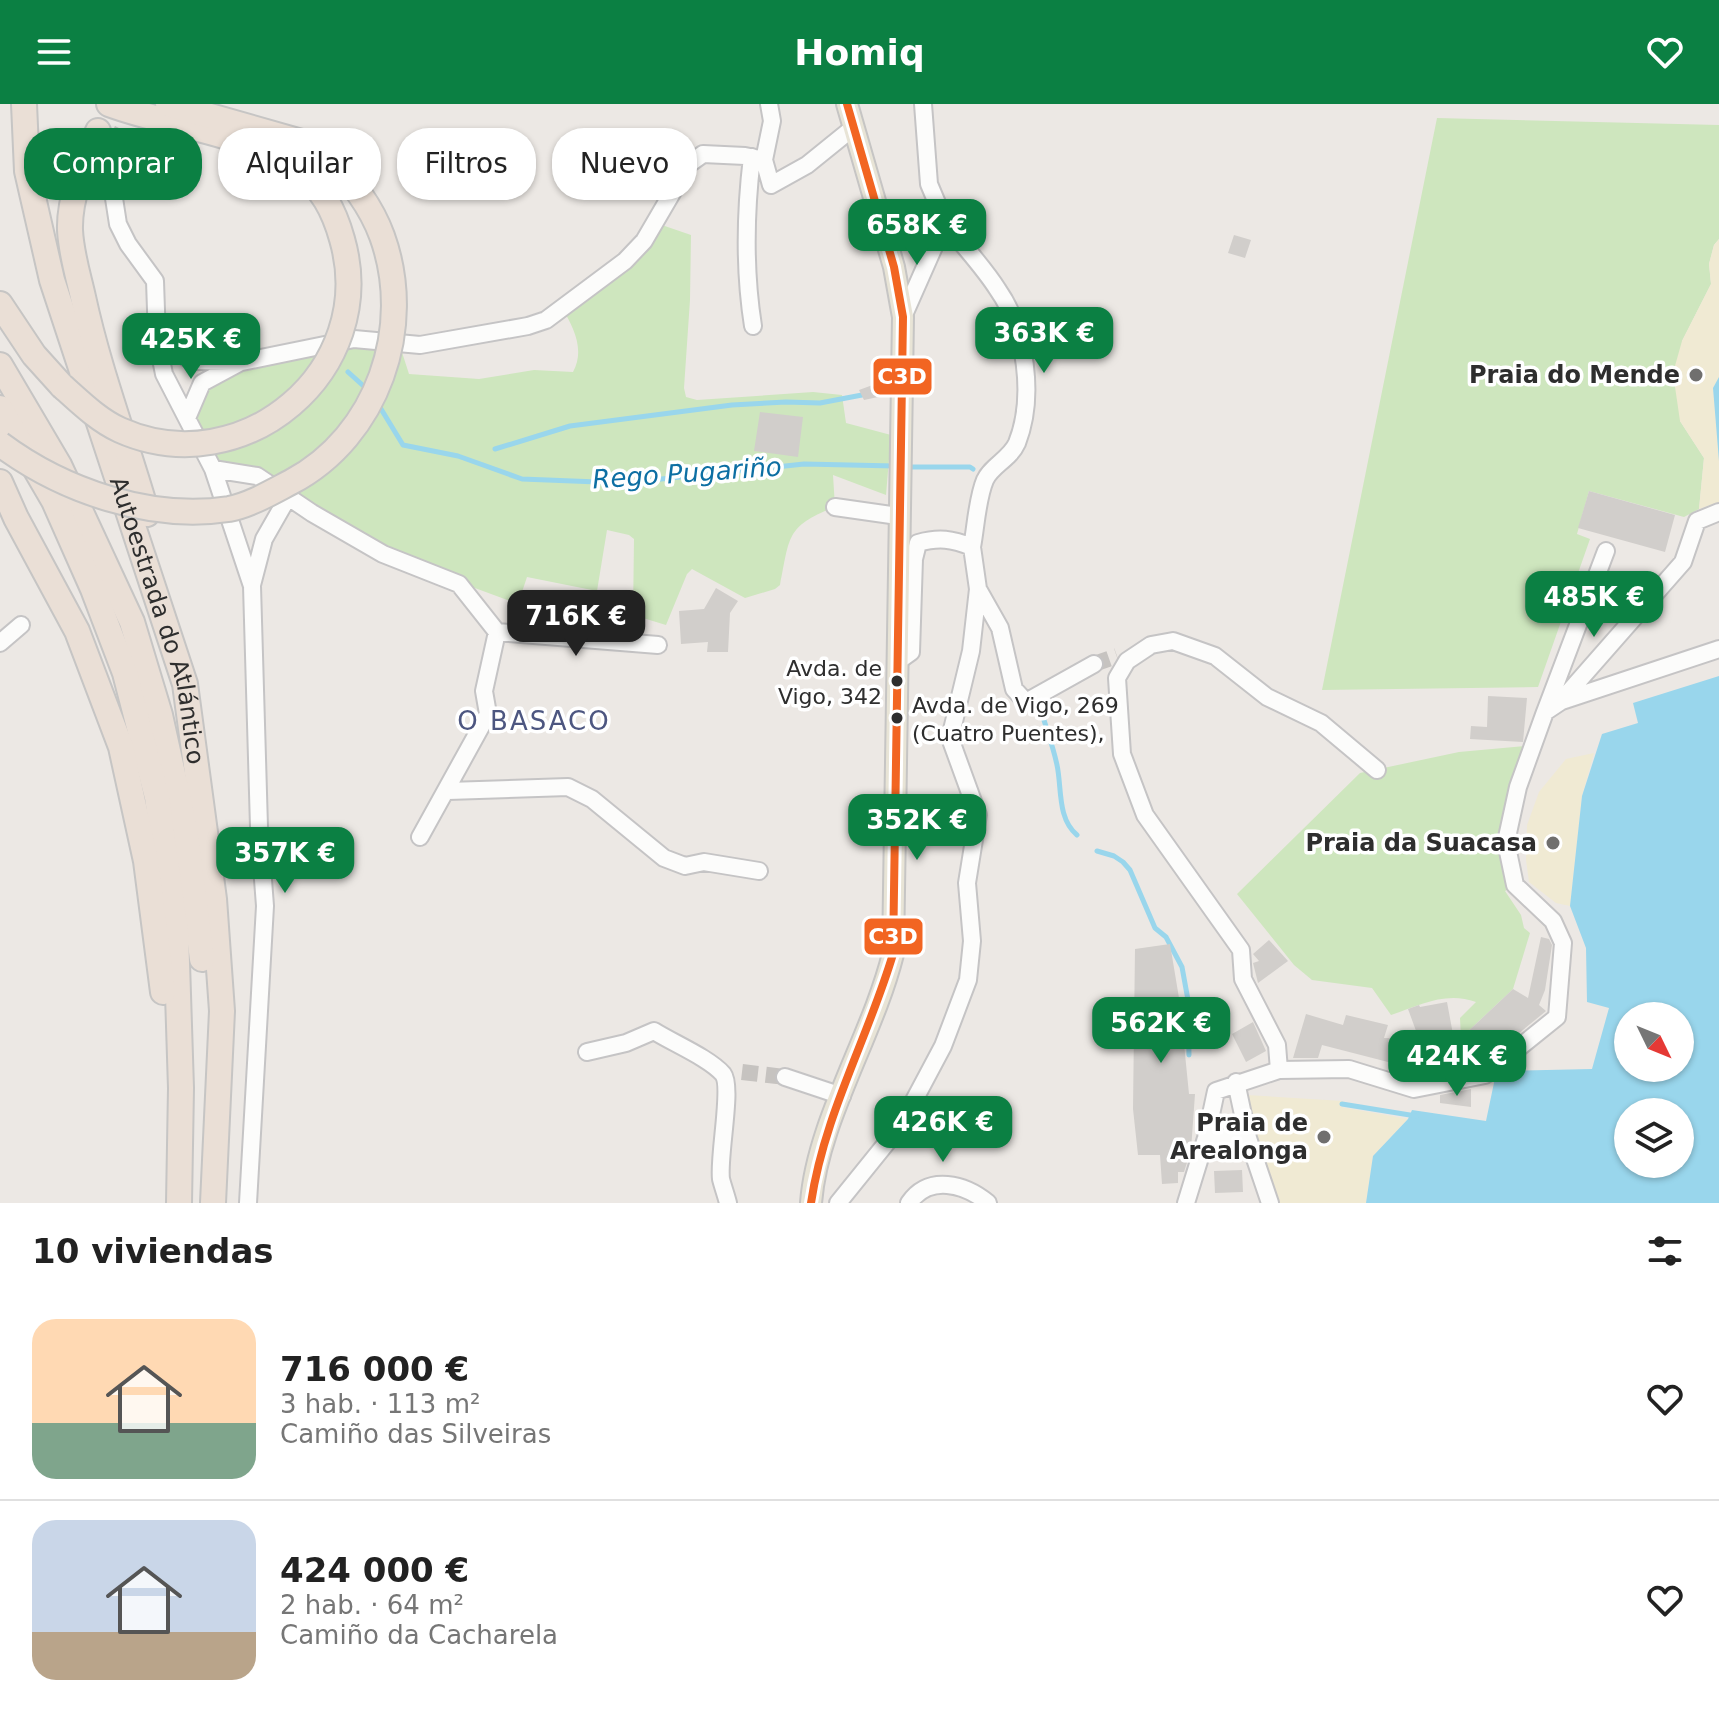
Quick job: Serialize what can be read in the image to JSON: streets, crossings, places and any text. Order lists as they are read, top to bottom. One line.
{"streets":{"highway":["Autoestrada do Atlántico"]},"districts":["O BASACO"],"water":["Rego Pugariño"],"places":["Praia do Mende","Avda. de Vigo, 342","Avda. de Vigo, 269 (Cuatro Puentes),","Praia da Suacasa","Praia de Arealonga"],"lines":["transit line C3D"],"north":"bottom right","page":{"header":"Homiq","chip":["Comprar","Alquilar","Filtros","Nuevo"],"price":["658K €","363K €","425K €","485K €","716K €","352K €","357K €","562K €","424K €","426K €"],"heading":"10 viviendas","list":[{"name":"716 000 €","note":"3 hab. · 113 m² · Camiño das Silveiras"},{"name":"424 000 €","note":"2 hab. · 64 m² · Camiño da Cacharela"}]}}
